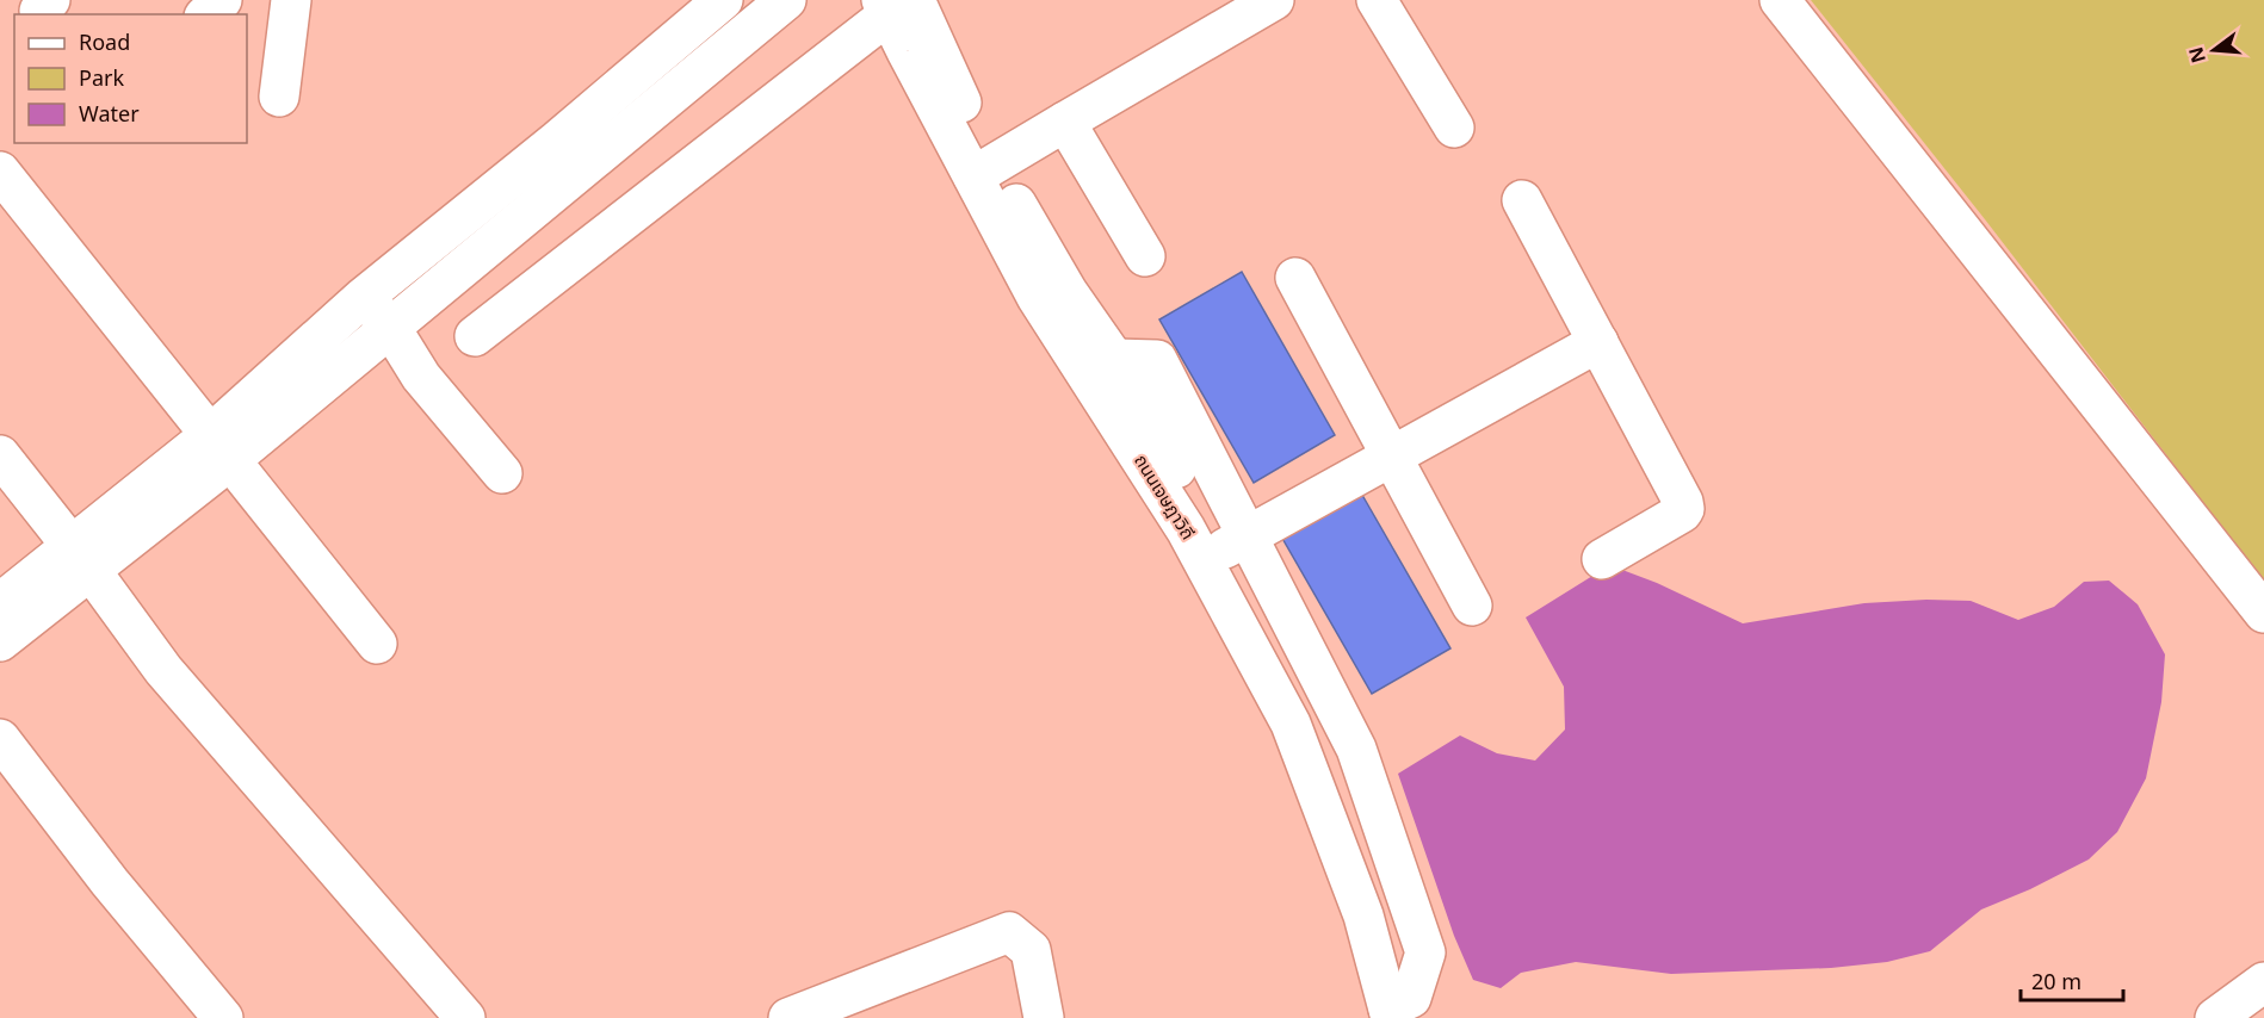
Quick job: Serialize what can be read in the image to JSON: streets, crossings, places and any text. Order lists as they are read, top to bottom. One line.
{"streets":{"street":["ถนนเจษฎาวิถี"]},"legend":["Road","Park","Water"],"scale_bar":"20 m","north":"left"}
